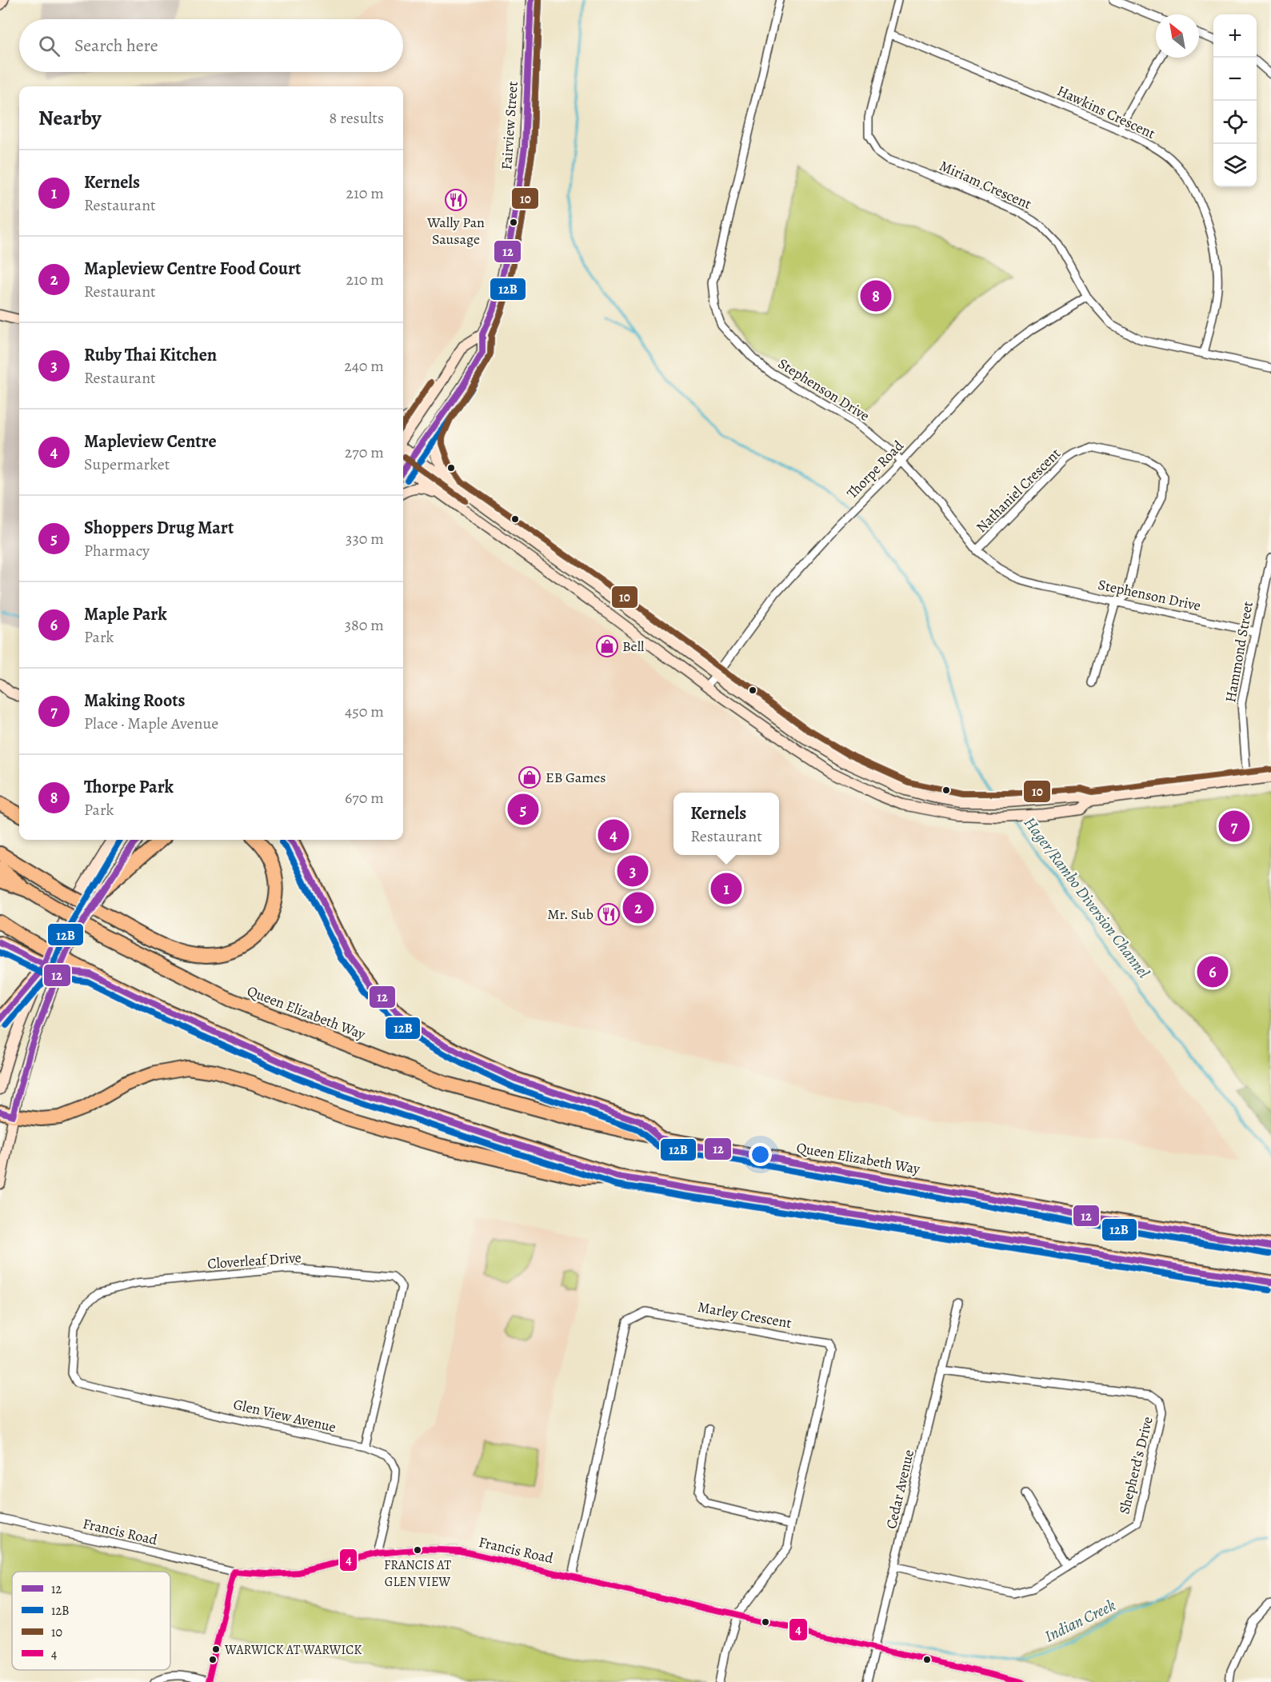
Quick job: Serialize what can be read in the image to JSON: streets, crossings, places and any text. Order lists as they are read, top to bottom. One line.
{"streets":{"highway":["Queen Elizabeth Way"],"main road":["Fairview Street"],"street":["Hawkins Crescent","Miriam Crescent","Stephenson Drive","Thorpe Road","Nathaniel Crescent","Hammond Street","Cloverleaf Drive","Marley Crescent","Glen View Avenue","Shepherd's Drive","Cedar Avenue","Francis Road"]},"crossings":[["Hawkins Crescent","Miriam Crescent"],["Miriam Crescent","Thorpe Road"],["Stephenson Drive","Thorpe Road"],["Stephenson Drive","Nathaniel Crescent"],["Stephenson Drive","Hammond Street"],["Cloverleaf Drive","Glen View Avenue"],["Marley Crescent","Francis Road"],["Glen View Avenue","Francis Road"],["Shepherd's Drive","Cedar Avenue"],["Cedar Avenue","Francis Road"]],"water":["Hager/Rambo Diversion Channel","Indian Creek"],"places":{"restaurant":["Wally Pan Sausage","Mr. Sub"],"shop":["Bell","EB Games"],"other":["FRANCIS AT GLEN VIEW","WARWICK AT WARWICK"]},"lines":["transit line 12","transit line 12B","transit line 10","transit line 4"],"legend":["12","12B","10","4"],"north":"top left","page":{"map_buttons":["+","−"],"search":"Search here","heading":["Nearby","8 results"],"list":[{"mark":"1","name":"Kernels","note":"Restaurant","value":"210 m"},{"mark":"2","name":"Mapleview Centre Food Court","note":"Restaurant","value":"210 m"},{"mark":"3","name":"Ruby Thai Kitchen","note":"Restaurant","value":"240 m"},{"mark":"4","name":"Mapleview Centre","note":"Supermarket","value":"270 m"},{"mark":"5","name":"Shoppers Drug Mart","note":"Pharmacy","value":"330 m"},{"mark":"6","name":"Maple Park","note":"Park","value":"380 m"},{"mark":"7","name":"Making Roots","note":"Place · Maple Avenue","value":"450 m"},{"mark":"8","name":"Thorpe Park","note":"Park","value":"670 m"}],"pins":["8","5","7","4","3","1","2","6"],"popup":["Kernels","Restaurant"]}}
